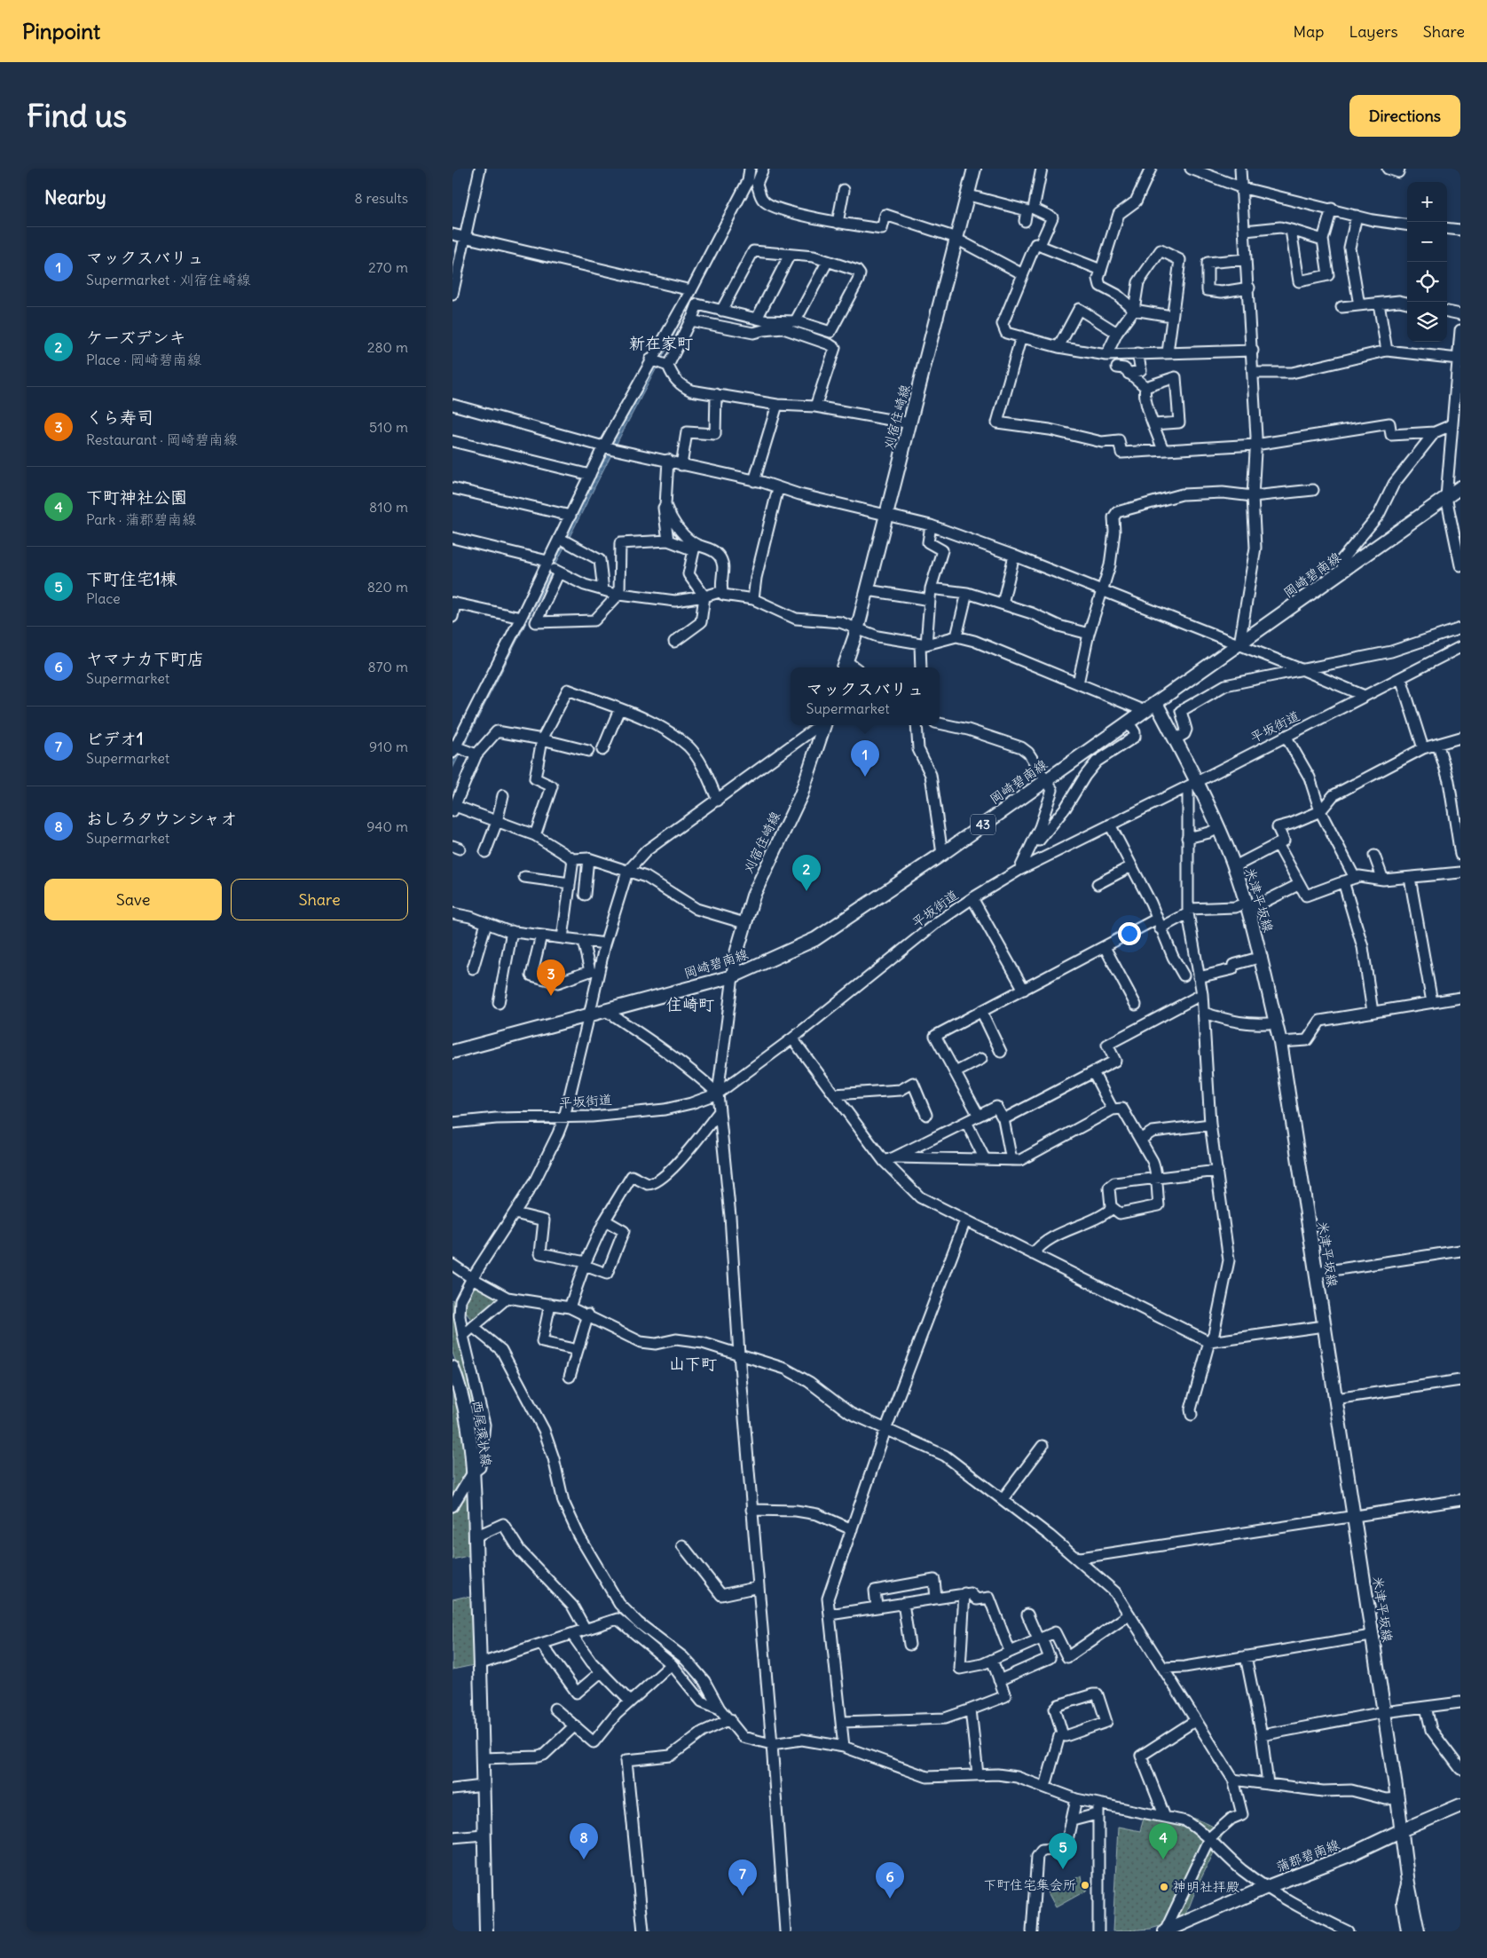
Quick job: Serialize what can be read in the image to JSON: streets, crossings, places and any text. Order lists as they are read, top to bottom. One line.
{"streets":{"main road":["刈宿住崎線","岡崎碧南線","43","米津平坂線","西尾環状線","蒲郡碧南線"],"street":["平坂街道"]},"crossings":[["刈宿住崎線","岡崎碧南線"],["岡崎碧南線","米津平坂線"],["平坂街道","米津平坂線"],["米津平坂線","蒲郡碧南線"]],"districts":["新在家町","住崎町","山下町"],"places":["下町住宅集会所","神明社拝殿"],"page":{"header":"Pinpoint","nav":["Map","Layers","Share"],"buttons":["Directions",["Save","Share"]],"title":"Find us","heading":["Nearby","8 results"],"map_buttons":["+","−"],"list":[{"mark":"1","name":"マックスバリュ","note":"Supermarket · 刈宿住崎線","value":"270 m"},{"mark":"2","name":"ケーズデンキ","note":"Place · 岡崎碧南線","value":"280 m"},{"mark":"3","name":"くら寿司","note":"Restaurant · 岡崎碧南線","value":"510 m"},{"mark":"4","name":"下町神社公園","note":"Park · 蒲郡碧南線","value":"810 m"},{"mark":"5","name":"下町住宅1棟","note":"Place","value":"820 m"},{"mark":"6","name":"ヤマナカ下町店","note":"Supermarket","value":"870 m"},{"mark":"7","name":"ビデオ1","note":"Supermarket","value":"910 m"},{"mark":"8","name":"おしろタウンシャオ","note":"Supermarket","value":"940 m"}],"popup":["マックスバリュ","Supermarket"],"pins":["1","2","3","4","8","5","7","6"]}}
